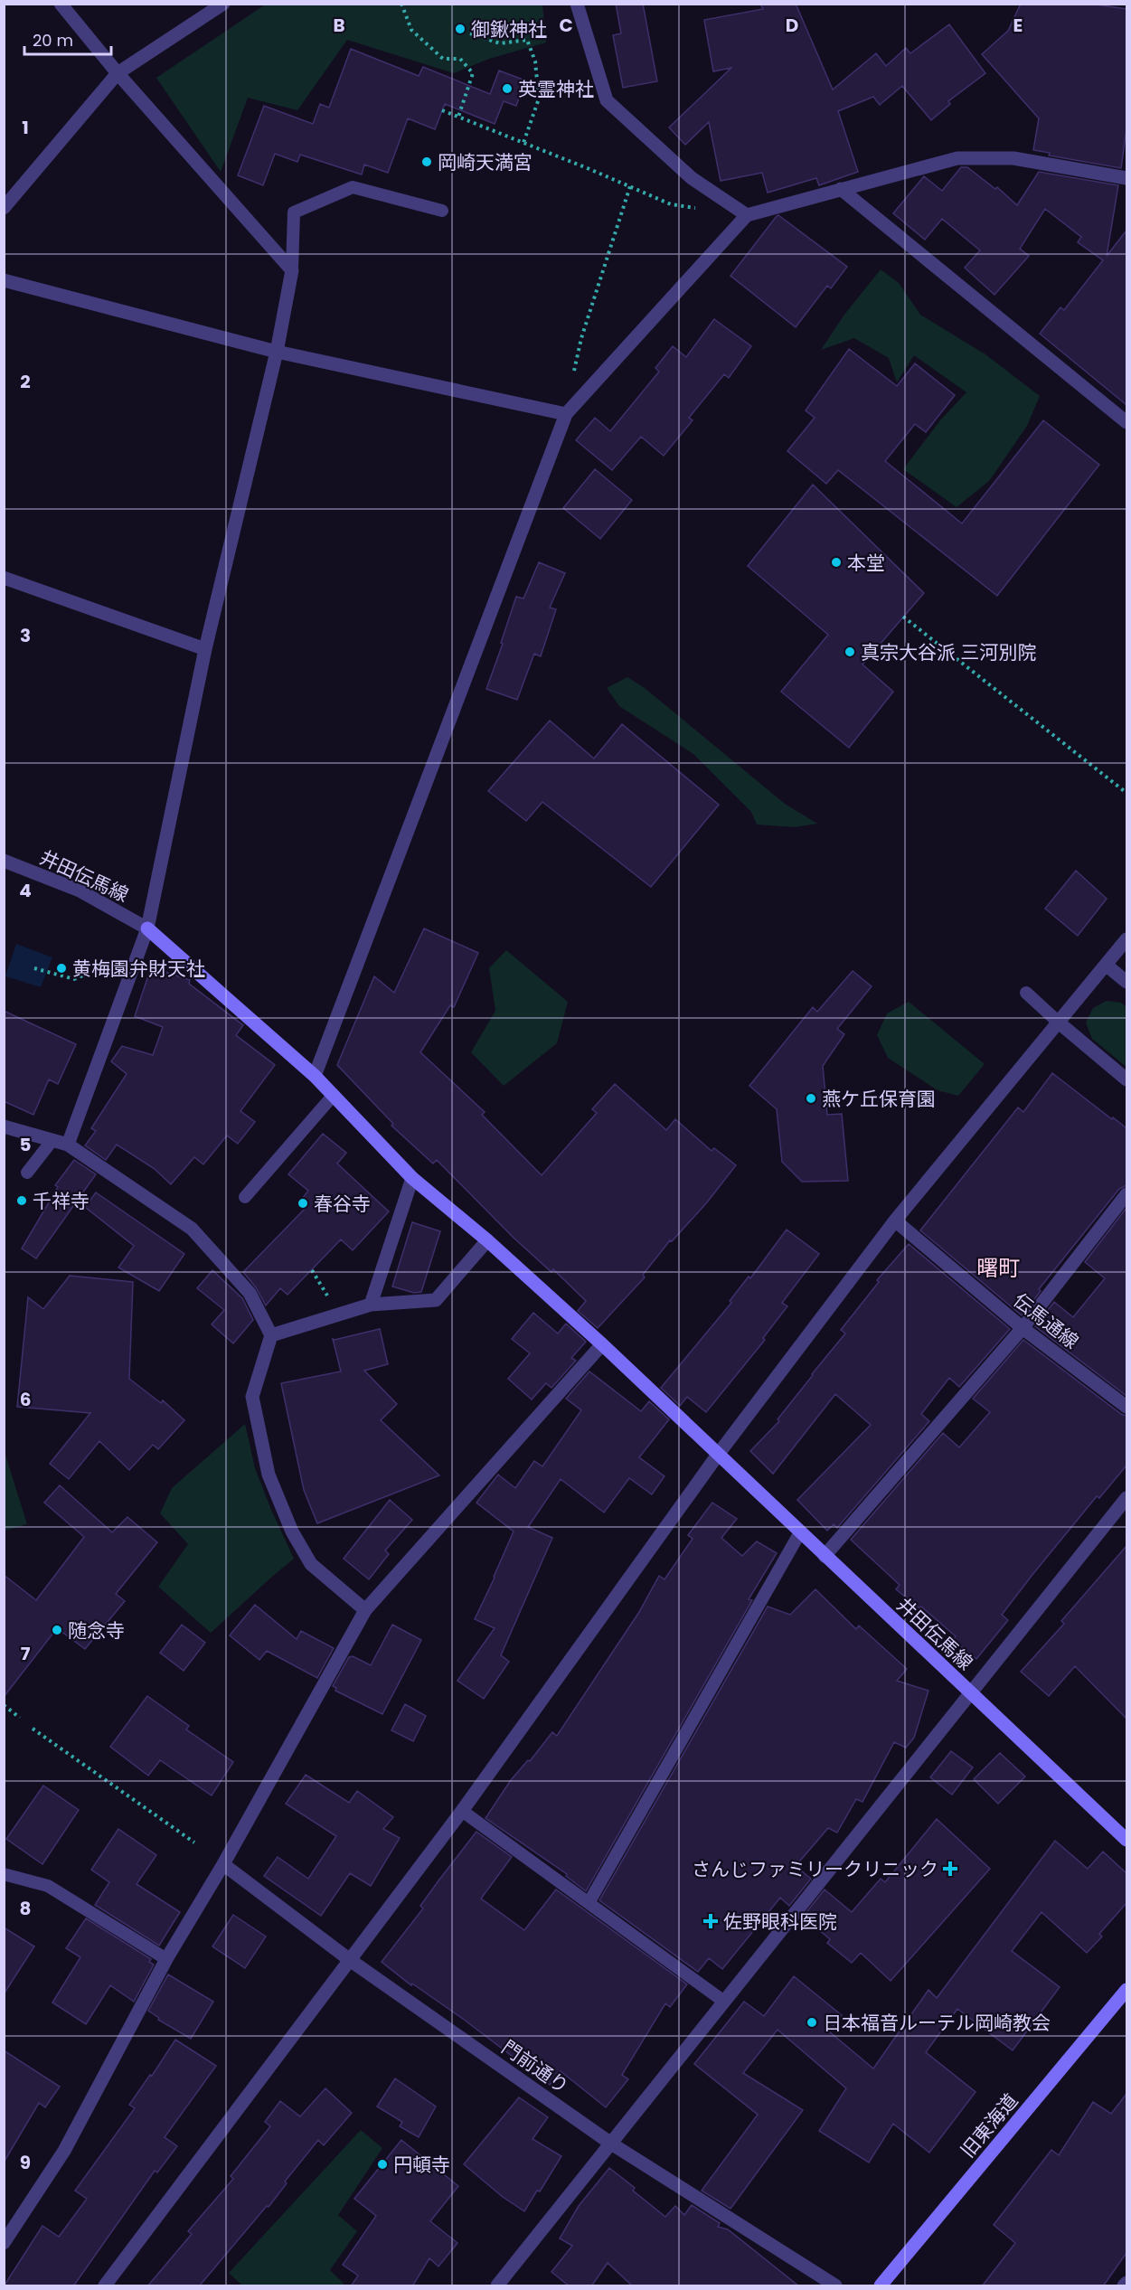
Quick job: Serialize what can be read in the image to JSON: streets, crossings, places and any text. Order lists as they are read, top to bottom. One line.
{"streets":{"street":["井田伝馬線","伝馬通線","門前通り","旧東海道"]},"districts":["曙町"],"places":{"other":["御鍬神社","英霊神社","岡崎天満宮","本堂","真宗大谷派 三河別院","黄梅園弁財天社","燕ケ丘保育園","千祥寺","春谷寺","随念寺","日本福音ルーテル岡崎教会","円頓寺"],"health":["さんじファミリークリニック","佐野眼科医院"]},"scale_bar":"20 m","grid":{"columns":["B","C","D","E"],"rows":["1","2","3","4","5","6","7","8","9"]}}
